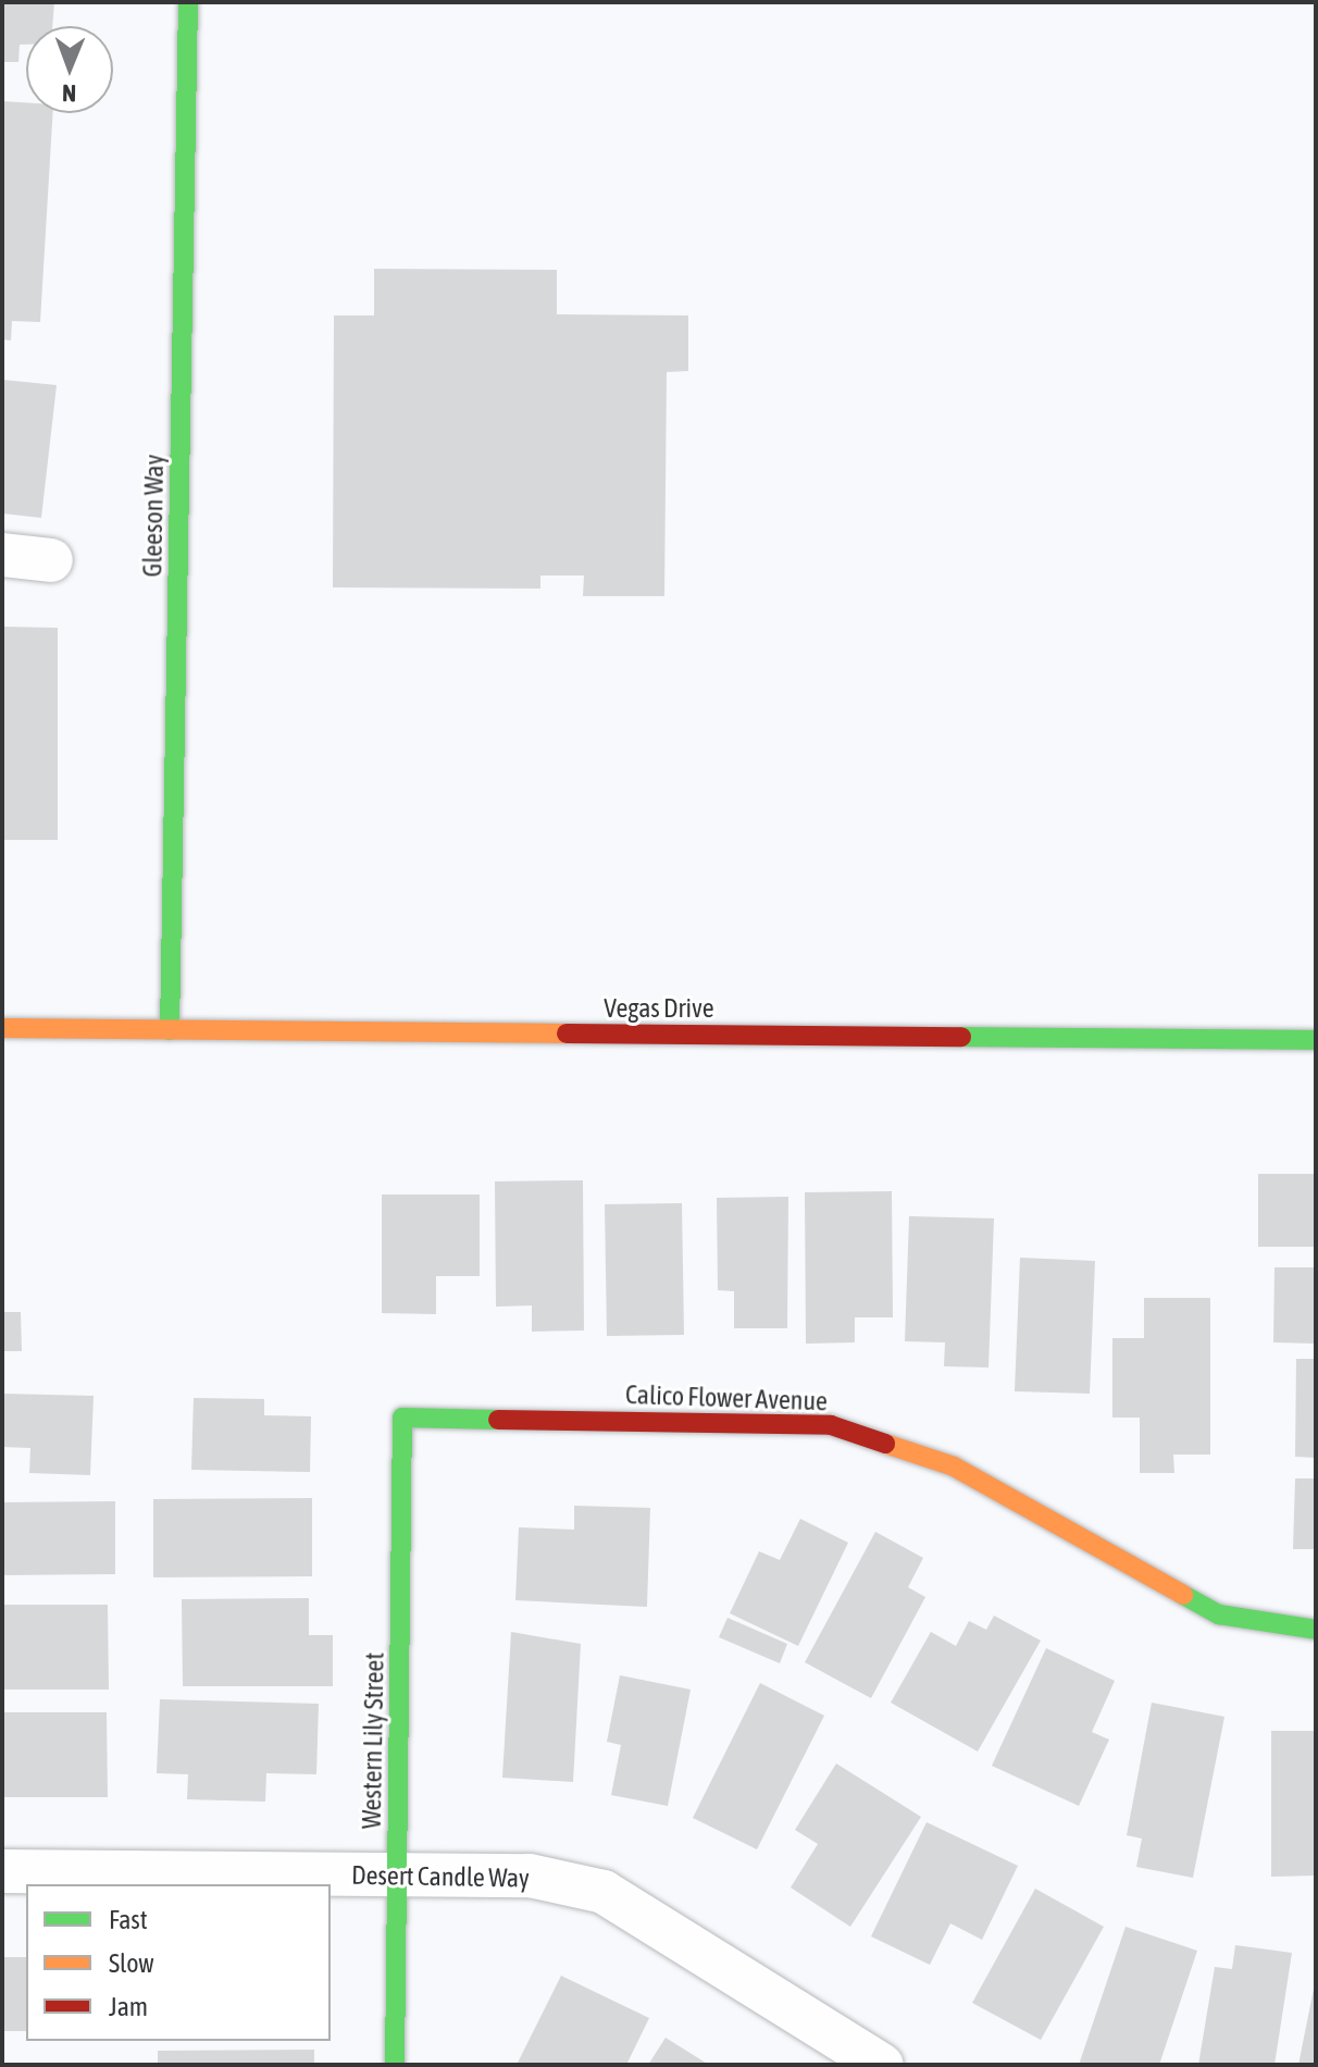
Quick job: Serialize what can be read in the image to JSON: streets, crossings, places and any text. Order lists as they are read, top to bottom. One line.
{"streets":{"street":["Gleeson Way","Vegas Drive","Calico Flower Avenue","Western Lily Street","Desert Candle Way"]},"crossings":[["Gleeson Way","Vegas Drive"],["Calico Flower Avenue","Western Lily Street"],["Western Lily Street","Desert Candle Way"]],"legend":["Fast","Slow","Jam"],"north":"bottom"}
